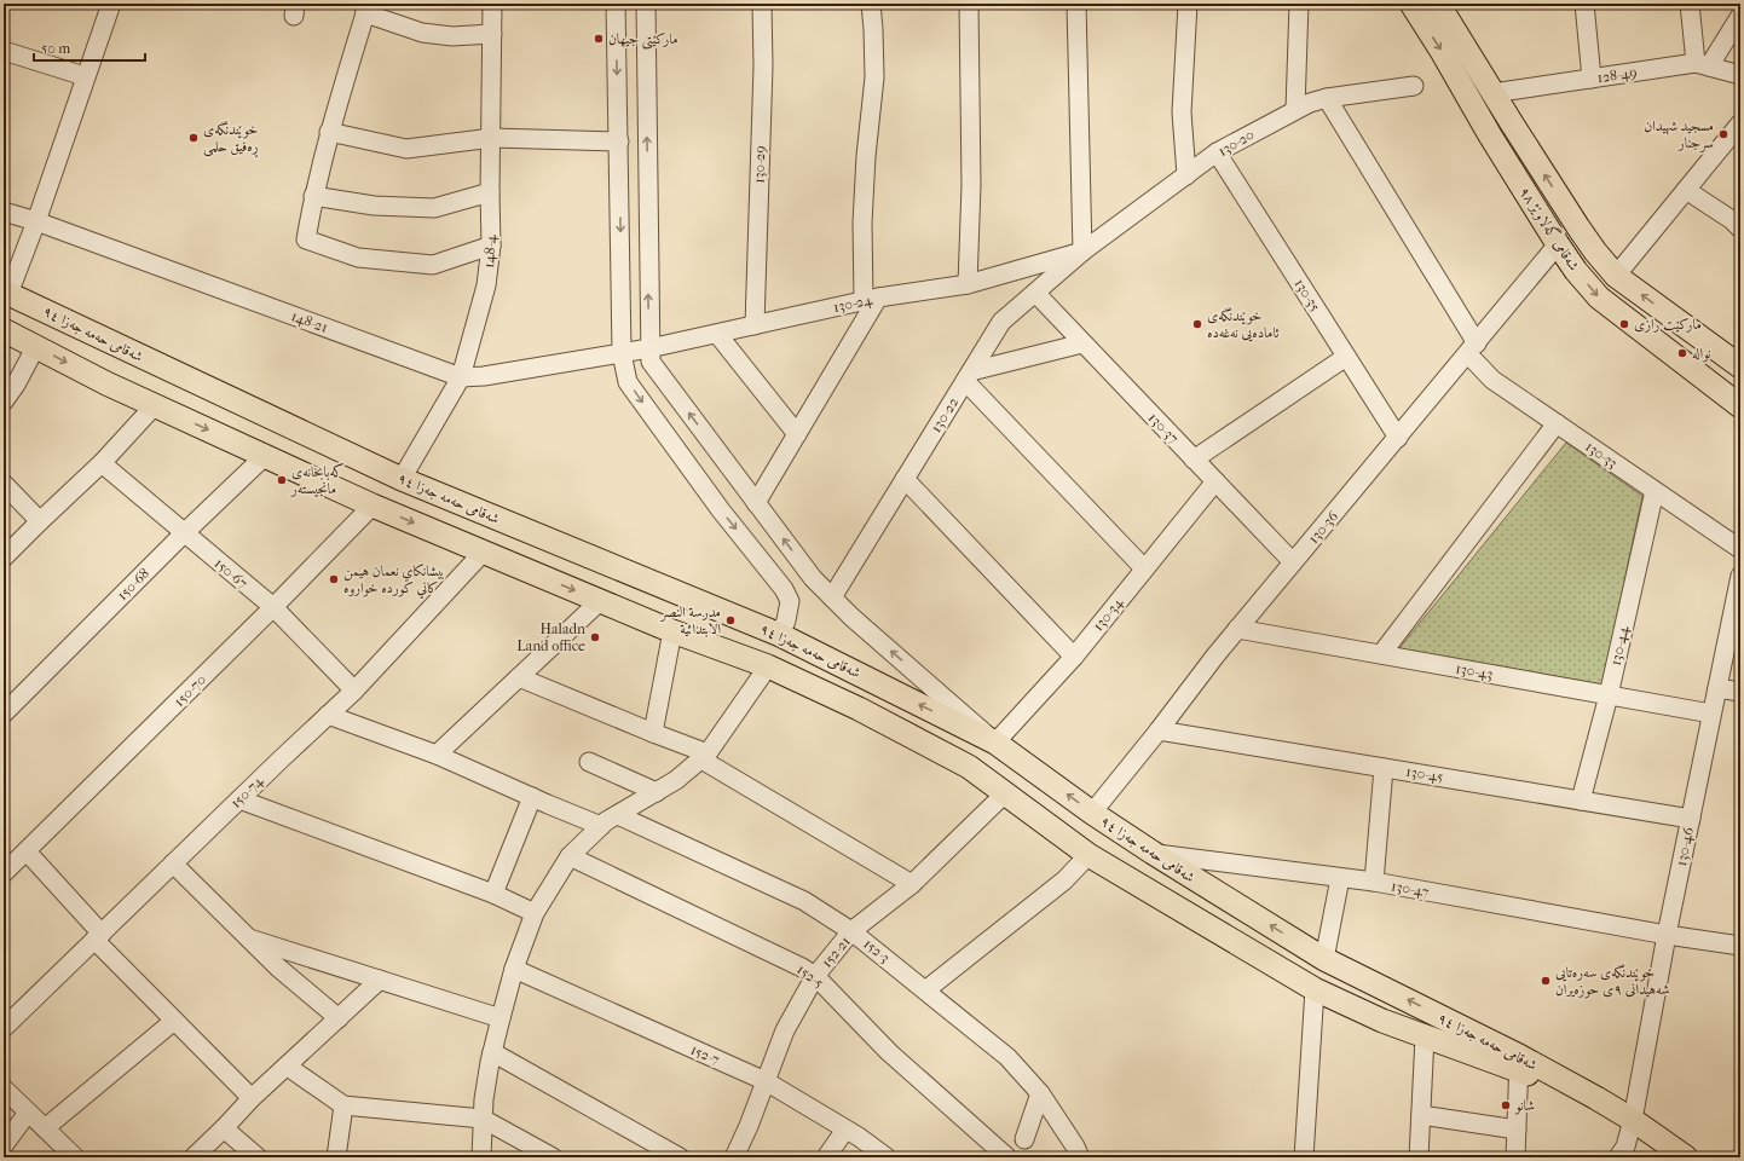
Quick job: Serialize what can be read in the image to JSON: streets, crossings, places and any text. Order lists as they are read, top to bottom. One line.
{"streets":{"main road":["شەقامی گەلاوێژ ٩٨","شەقامی حەمە جەزا ٩٤"],"street":["128-49","130-20","130-29","148-4","130-35","130-24","148-21","130-22","130-37","130-33","130-36","150-67","150-68","130-34","130-44","130-43","150-70","130-45","150-74","130-46","130-47","152-3","152-21","152-5","152-7"]},"crossings":[["128-49","شەقامی گەلاوێژ ٩٨"],["130-20","130-35"],["130-20","130-24"],["130-20","130-22"],["130-20","130-33"],["130-29","130-24"],["شەقامی گەلاوێژ ٩٨","130-36"],["148-4","148-21"],["148-4","شەقامی حەمە جەزا ٩٤"],["130-35","130-36"],["130-24","148-21"],["130-24","130-22"],["شەقامی حەمە جەزا ٩٤","130-36"],["شەقامی حەمە جەزا ٩٤","150-68"],["شەقامی حەمە جەزا ٩٤","130-34"],["شەقامی حەمە جەزا ٩٤","150-70"],["شەقامی حەمە جەزا ٩٤","150-74"],["شەقامی حەمە جەزا ٩٤","130-46"],["شەقامی حەمە جەزا ٩٤","130-47"],["شەقامی حەمە جەزا ٩٤","152-21"],["130-22","130-37"],["130-37","130-36"],["130-37","130-34"],["130-33","130-36"],["130-33","130-44"],["130-36","130-43"],["130-36","130-45"],["150-67","150-68"],["150-67","150-70"],["150-67","150-74"],["130-44","130-43"],["130-44","130-45"],["130-43","130-46"],["130-45","130-46"],["130-46","130-47"],["152-3","152-21"],["152-21","152-5"],["152-21","152-7"]],"places":["ماركێتی جیھان","مسجيد شهيدان سرجنار","خوێندنگەی ڕەفیق حلمی","خوێندنگەی ئامادەیی نەغەدە","مارکێت رازی","نواله","كەبابخانەی مانجیستەر","بيشانكاي نعمان هيمن كاني كورده خواروه","مدرسة النصر الابتدائية","Haladn Land office","خوێندنگەی سەرەتایی شەهیدانی ٩ی حوزەیران","شانو"],"scale_bar":"50 m"}
